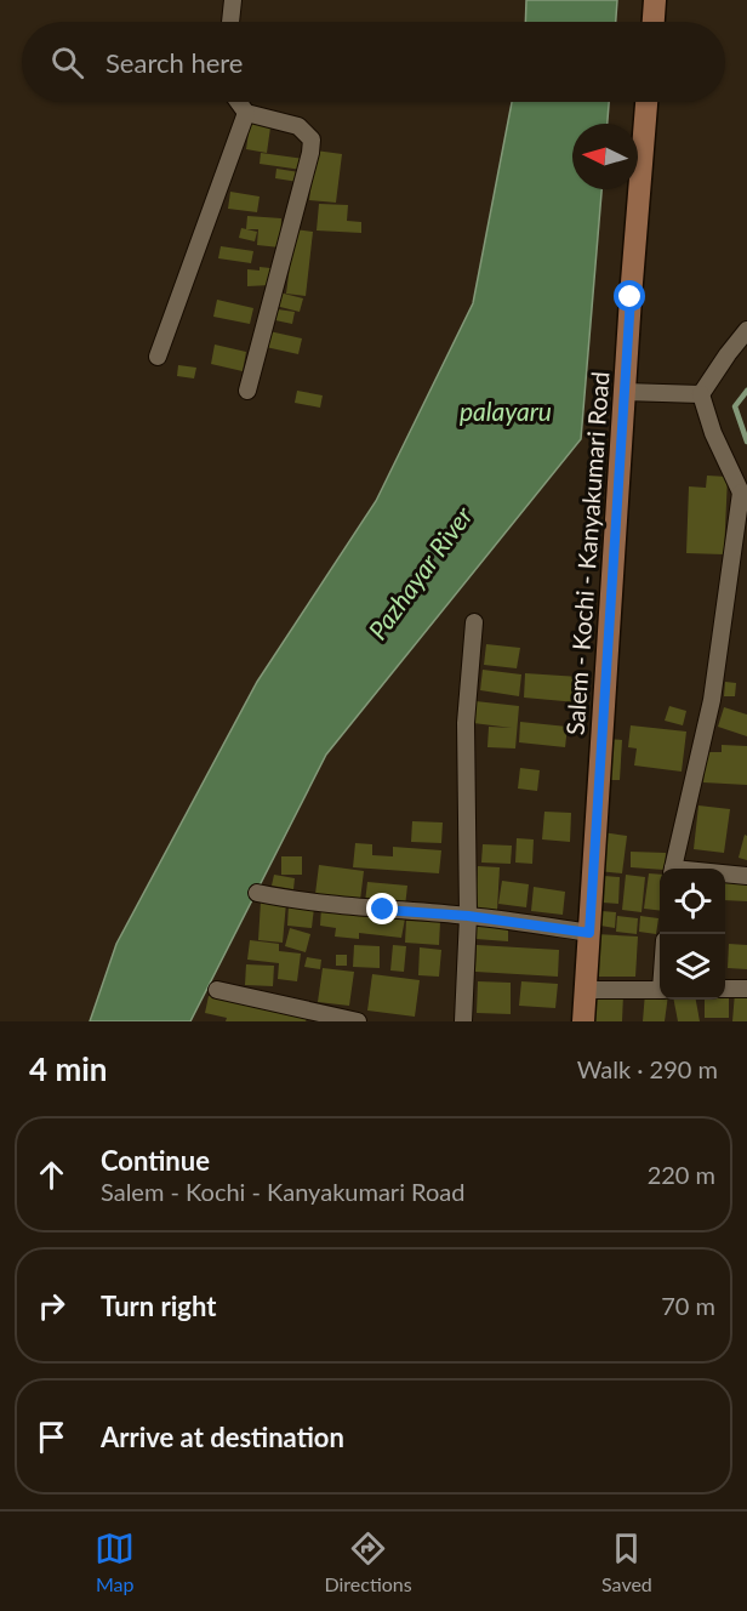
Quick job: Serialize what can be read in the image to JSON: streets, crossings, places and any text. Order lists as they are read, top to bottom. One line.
{"streets":{"main road":["Salem - Kochi - Kanyakumari Road"]},"water":["palayaru","Pazhayar River"],"north":"left","page":{"search":"Search here","heading":["4 min","Walk · 290 m"],"list":[["Continue","Salem - Kochi - Kanyakumari Road","220 m"],["Turn right","70 m"],"Arrive at destination"],"nav":["Map","Directions","Saved"]}}
